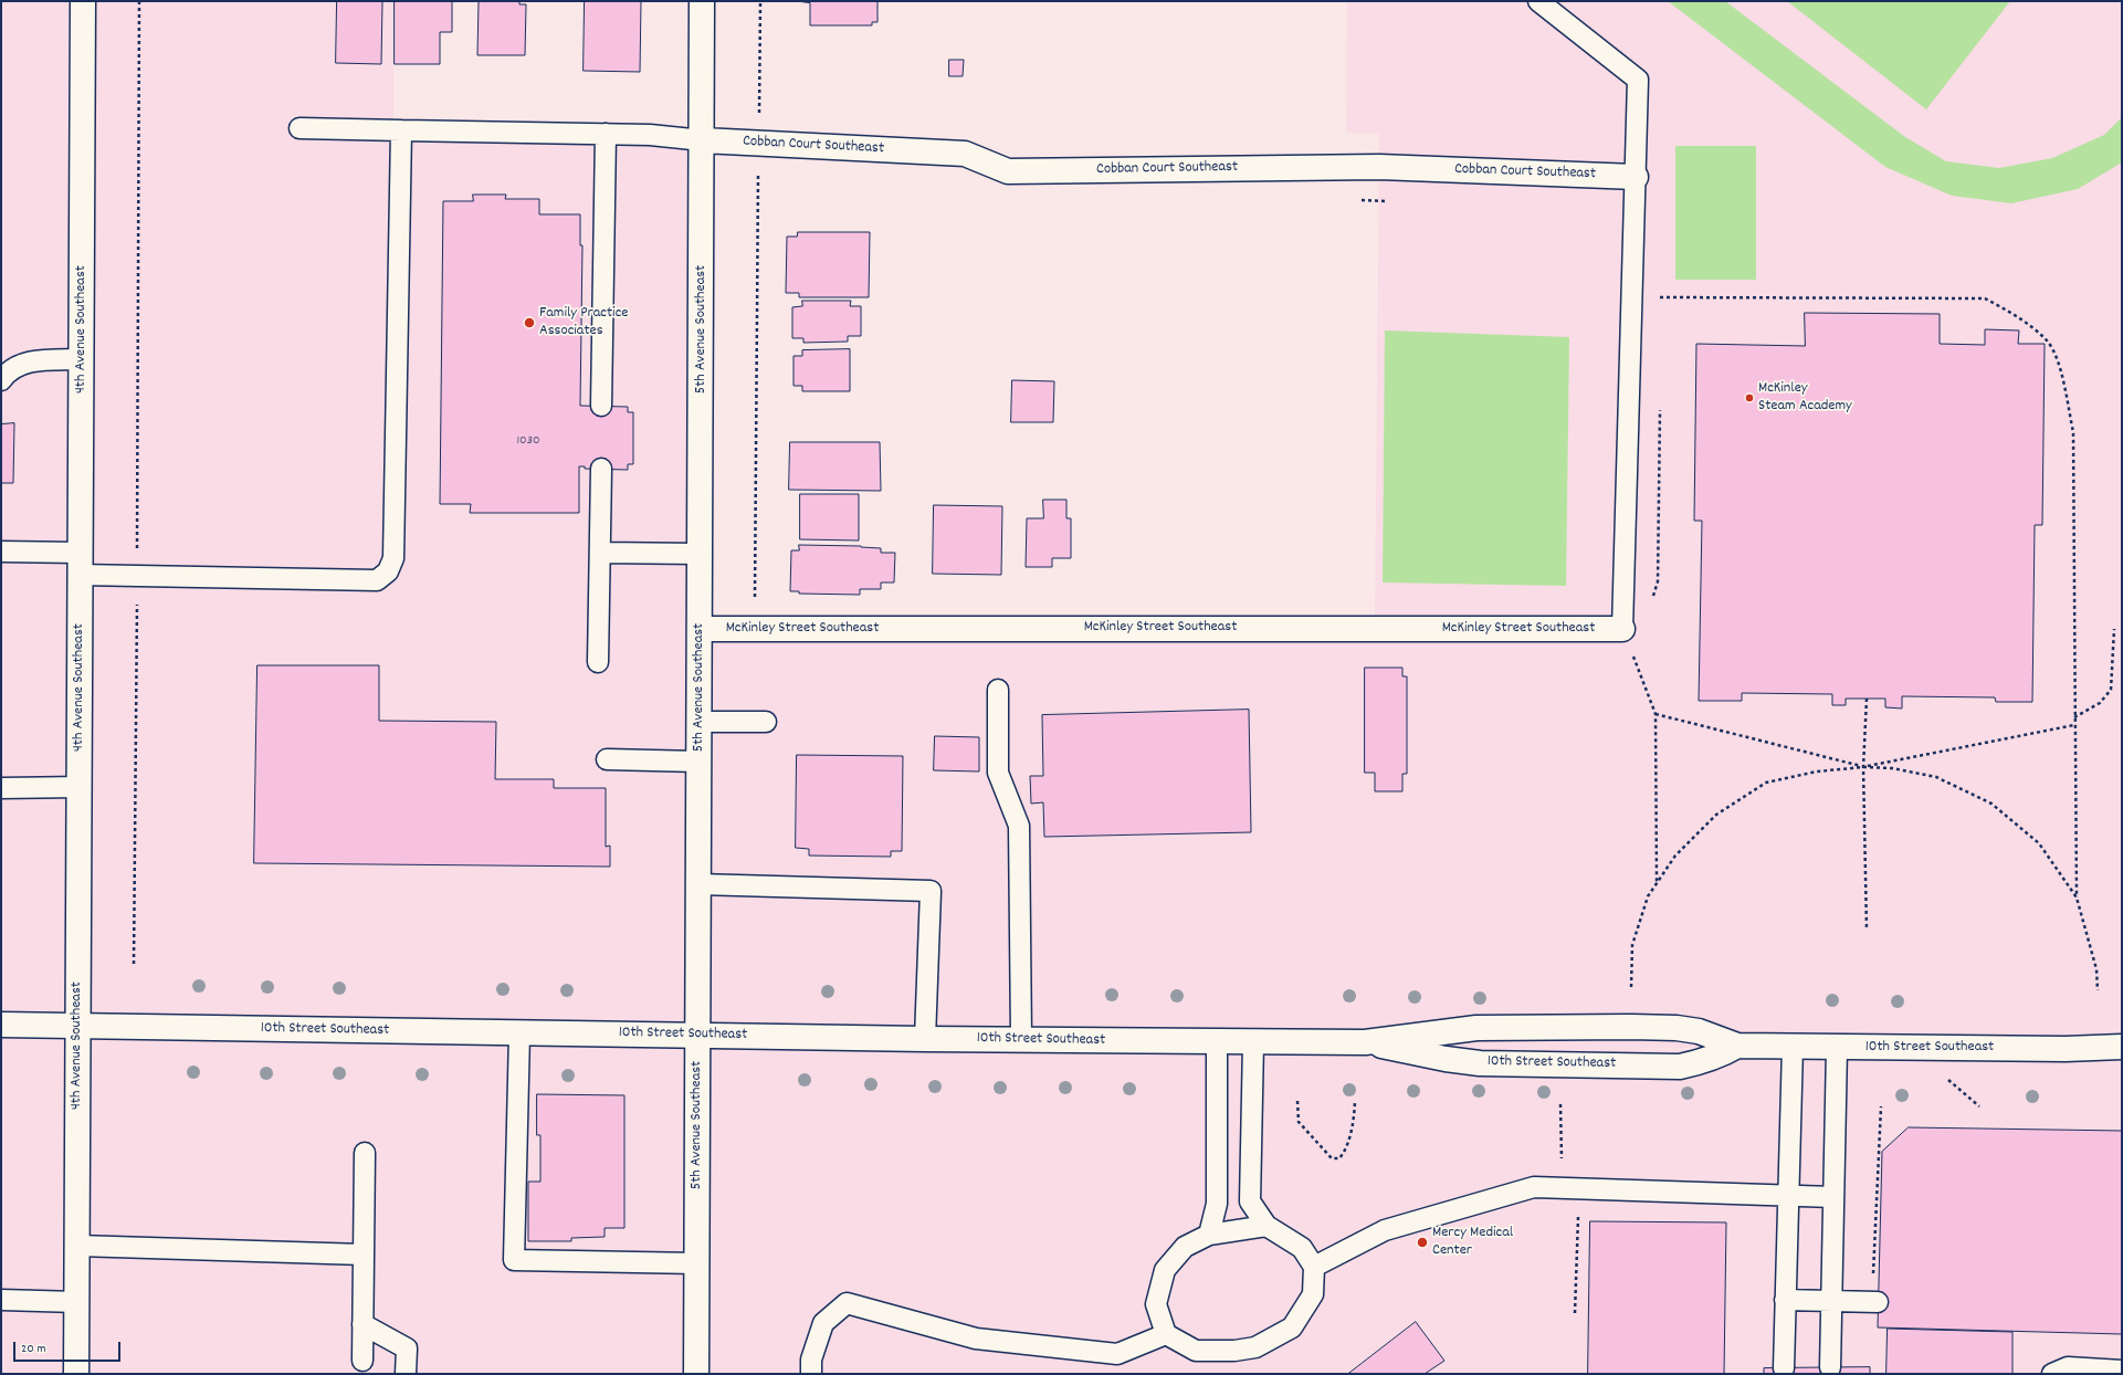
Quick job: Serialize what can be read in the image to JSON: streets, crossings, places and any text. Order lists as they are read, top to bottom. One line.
{"streets":{"street":["Cobban Court Southeast","4th Avenue Southeast","5th Avenue Southeast","McKinley Street Southeast","10th Street Southeast"]},"crossings":[["Cobban Court Southeast","5th Avenue Southeast"],["4th Avenue Southeast","10th Street Southeast"],["5th Avenue Southeast","McKinley Street Southeast"],["5th Avenue Southeast","10th Street Southeast"]],"places":["Family Practice Associates","McKinley Steam Academy","Mercy Medical Center"],"house_numbers":["1030"],"scale_bar":"20 m"}
